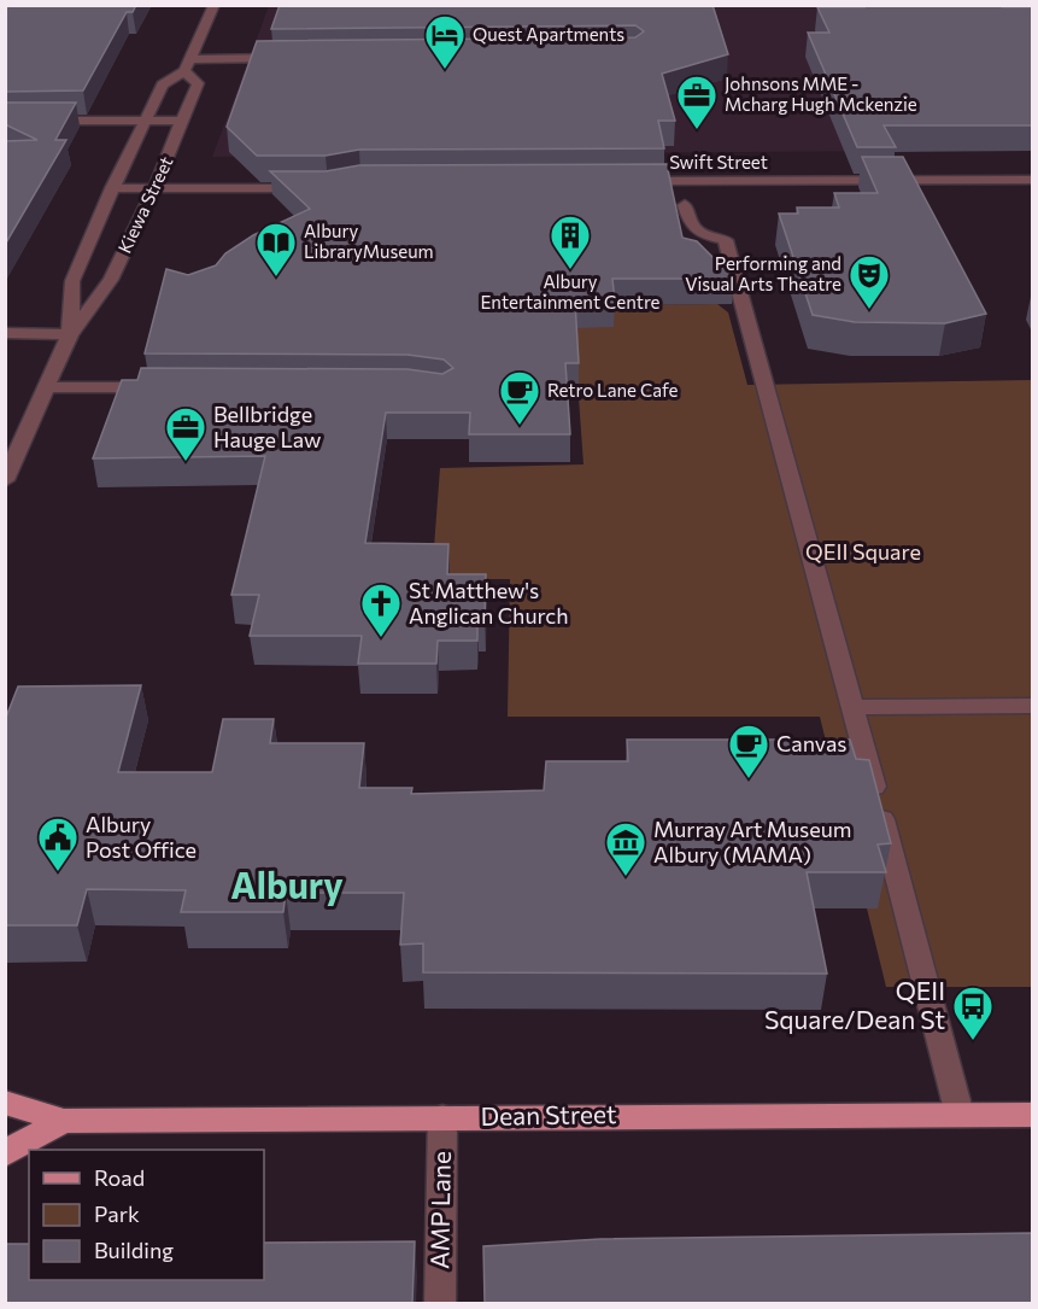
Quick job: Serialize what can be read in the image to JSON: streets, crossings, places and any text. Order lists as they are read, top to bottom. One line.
{"streets":{"main road":["Dean Street"],"street":["Swift Street","Kiewa Street","AMP Lane"]},"crossings":[["Dean Street","AMP Lane"]],"districts":["Albury"],"parks":["QEII Square"],"places":{"hotel":["Quest Apartments"],"office":["Johnsons MME - Mcharg Hugh Mckenzie","Bellbridge Hauge Law"],"building":["Albury Entertainment Centre"],"library":["Albury LibraryMuseum"],"theatre":["Performing and Visual Arts Theatre"],"cafe":["Retro Lane Cafe","Canvas"],"church":["St Matthew's Anglican Church"],"public building":["Albury Post Office"],"museum":["Murray Art Museum Albury (MAMA)"],"bus stop":["QEII Square/Dean St"]},"legend":["Road","Park","Building"]}
